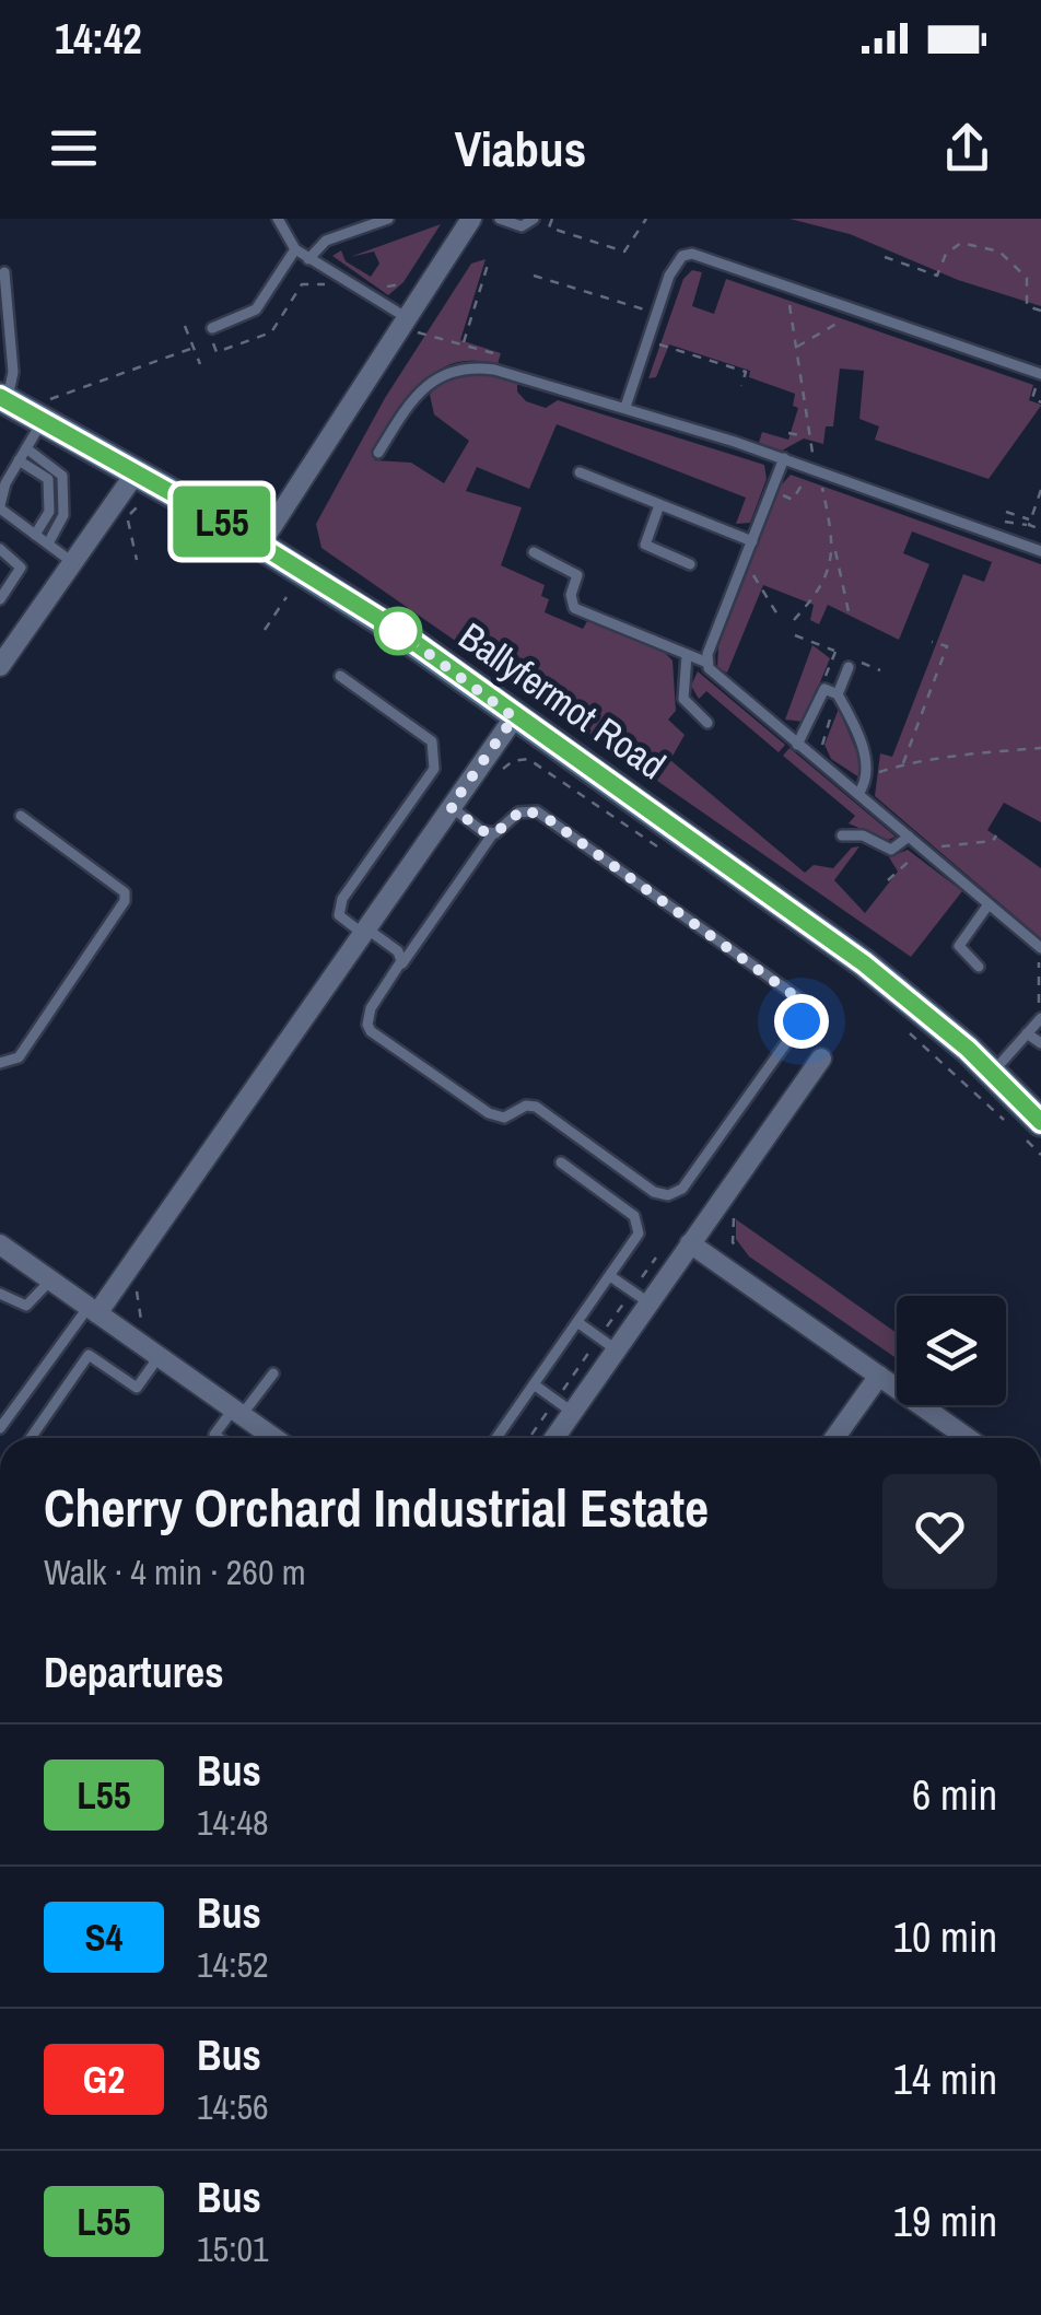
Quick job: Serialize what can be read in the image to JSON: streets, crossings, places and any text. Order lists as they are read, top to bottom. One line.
{"streets":{"main road":["Ballyfermot Road"]},"lines":["bus line L55"],"page":{"status":"14:42","header":"Viabus","on_map":"L55","heading":[["Cherry Orchard Industrial Estate","Walk · 4 min · 260 m"],"Departures"],"list":[{"mark":"L55","name":"Bus","note":"14:48","value":"6 min"},{"mark":"S4","name":"Bus","note":"14:52","value":"10 min"},{"mark":"G2","name":"Bus","note":"14:56","value":"14 min"},{"mark":"L55","name":"Bus","note":"15:01","value":"19 min"}]}}
